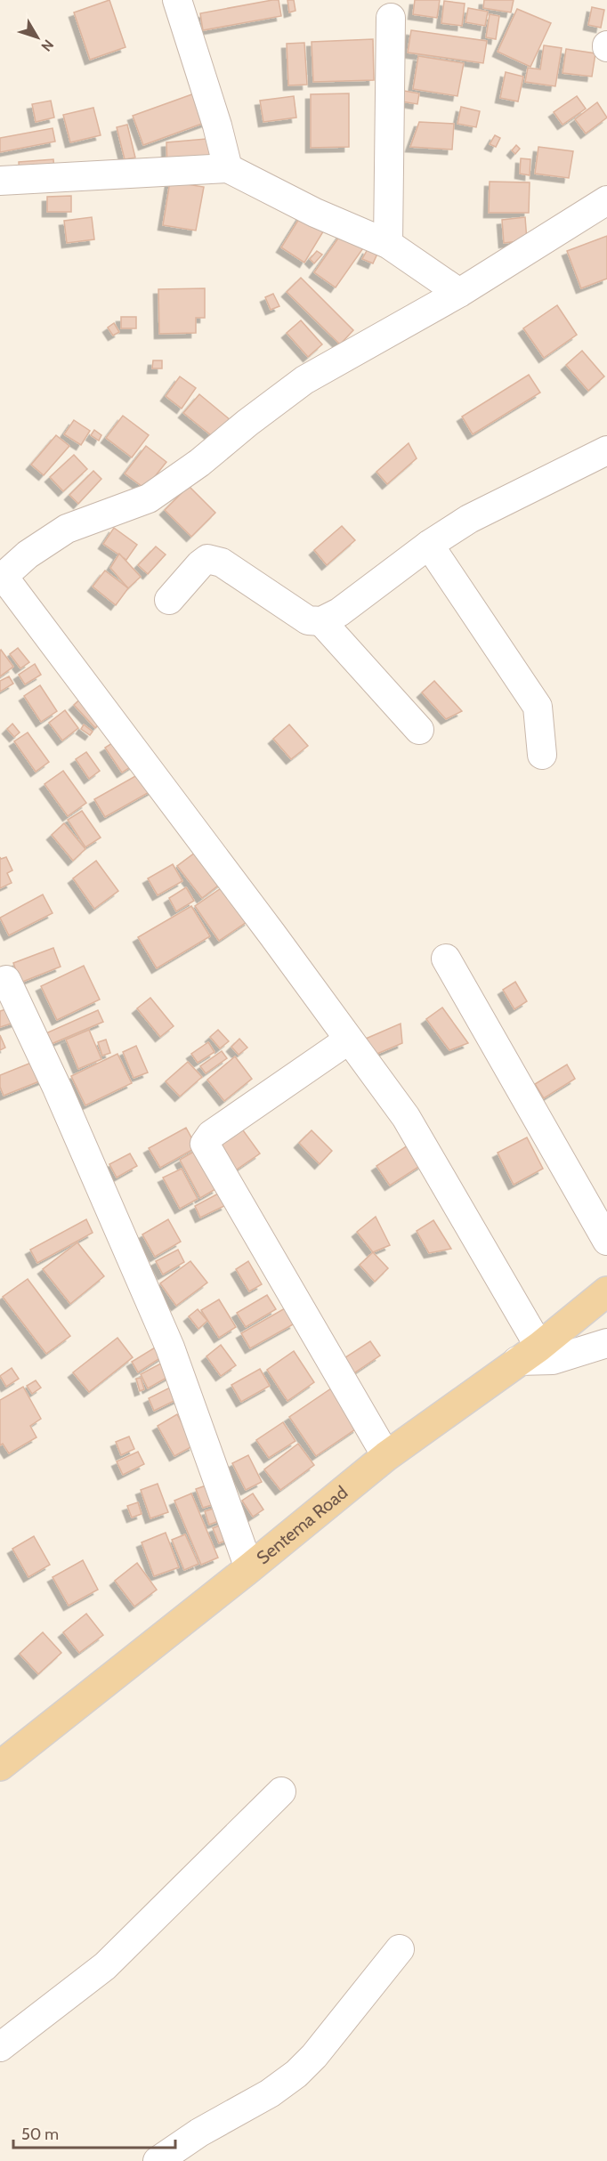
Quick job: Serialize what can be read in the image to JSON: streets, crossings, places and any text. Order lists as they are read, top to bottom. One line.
{"streets":{"main road":["Sentema Road"]},"scale_bar":"50 m","north":"bottom right"}
